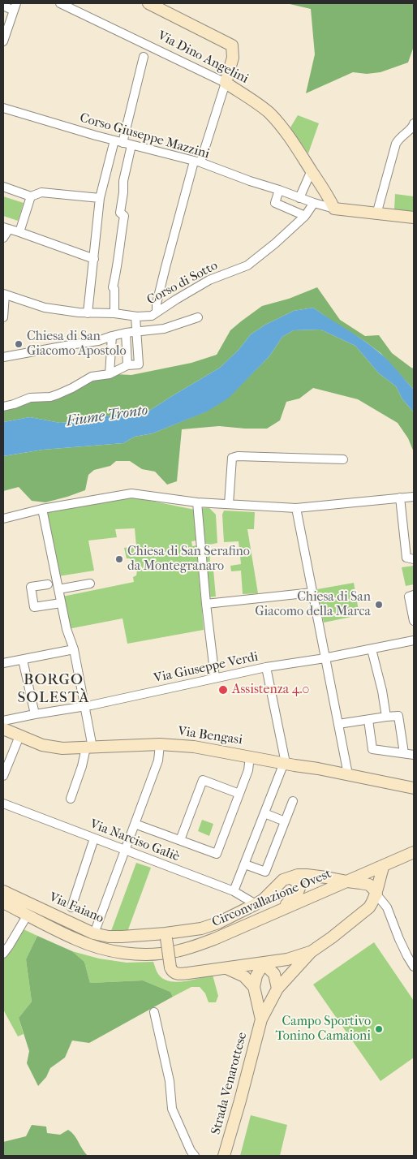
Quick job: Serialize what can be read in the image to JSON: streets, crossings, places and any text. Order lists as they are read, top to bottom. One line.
{"streets":{"main road":["Via Dino Angelini","Via Bengasi","Circonvallazione Ovest","Via Faiano","Strada Venarottese"],"street":["Corso Giuseppe Mazzini","Corso di Sotto","Via Giuseppe Verdi","Via Narciso Galiè"]},"crossings":[["Via Dino Angelini","Corso Giuseppe Mazzini"],["Corso Giuseppe Mazzini","Corso di Sotto"],["Circonvallazione Ovest","Strada Venarottese"],["Via Faiano","Strada Venarottese"]],"districts":["BORGO SOLESTÀ"],"water":["Fiume Tronto"],"places":["Chiesa di San Giacomo Apostolo","Chiesa di San Serafino da Montegranaro","Chiesa di San Giacomo della Marca","Assistenza 4.0","Campo Sportivo Tonino Camaioni"]}
